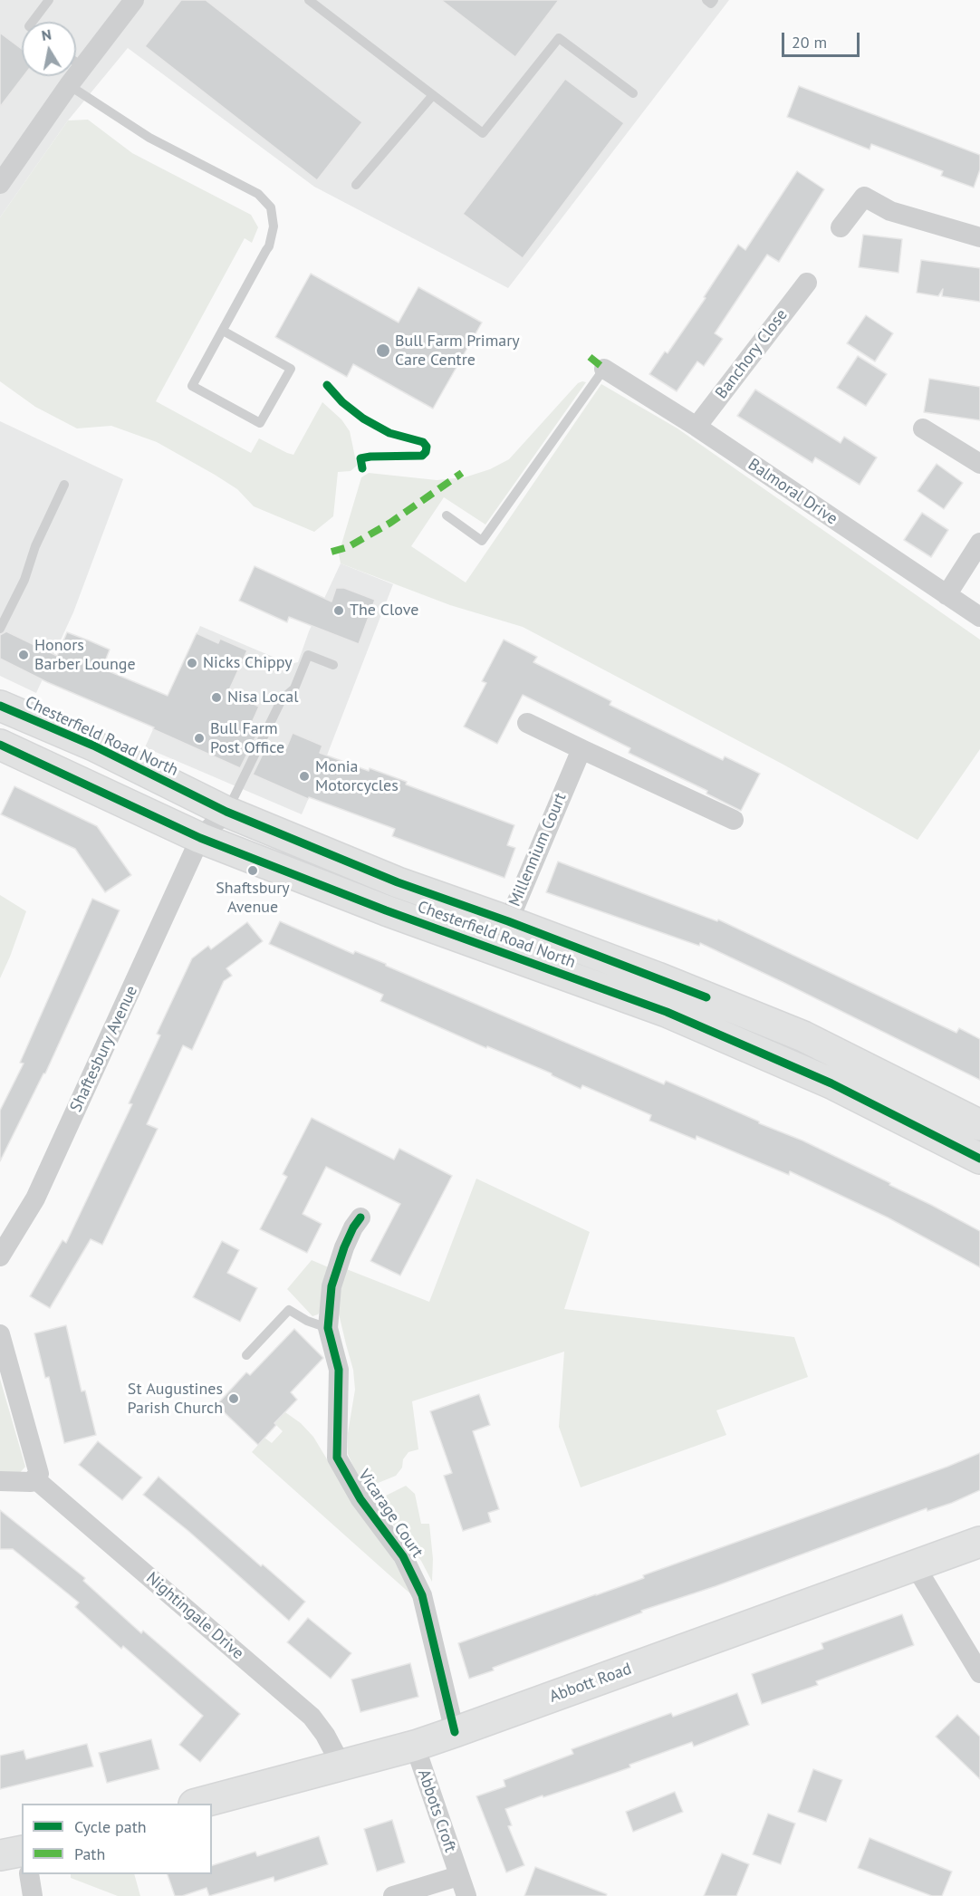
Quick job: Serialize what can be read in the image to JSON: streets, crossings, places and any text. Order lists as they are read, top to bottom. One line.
{"streets":{"main road":["Chesterfield Road North","Abbott Road"],"street":["Banchory Close","Balmoral Drive","Millennium Court","Shaftesbury Avenue","Vicarage Court","Nightingale Drive","Abbots Croft"]},"crossings":[["Banchory Close","Balmoral Drive"],["Chesterfield Road North","Millennium Court"],["Chesterfield Road North","Shaftesbury Avenue"],["Vicarage Court","Abbott Road"],["Nightingale Drive","Abbott Road"],["Abbott Road","Abbots Croft"]],"places":["Bull Farm Primary Care Centre","The Clove","Honors Barber Lounge","Nicks Chippy","Nisa Local","Bull Farm Post Office","Monia Motorcycles","Shaftsbury Avenue","St Augustines Parish Church"],"legend":["Cycle path","Path"],"scale_bar":"20 m","north":"top"}
